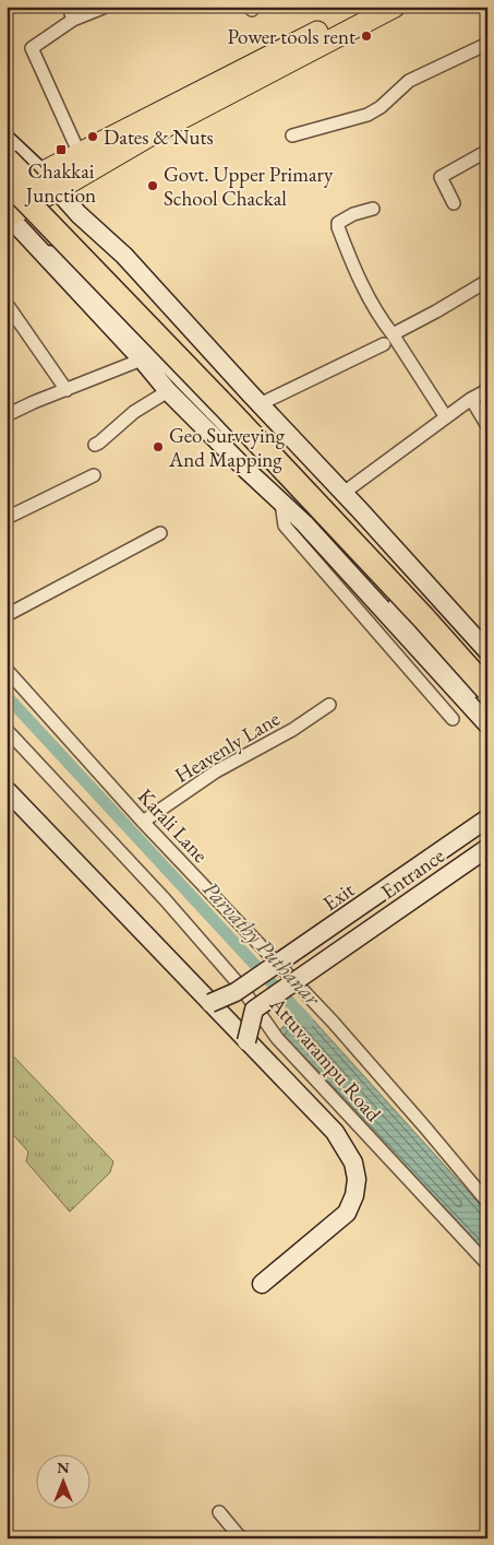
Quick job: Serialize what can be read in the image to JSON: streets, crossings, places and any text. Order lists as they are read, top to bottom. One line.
{"streets":{"street":["Heavenly Lane","Karali Lane","Entrance","Exit","Attuvarampu Road"]},"crossings":[["Heavenly Lane","Karali Lane"]],"water":["Parvathy Puthanar"],"places":{"other":["Power tools rent","Dates & Nuts","Govt. Upper Primary School Chackal","Geo Surveying And Mapping"],"transit":["Chakkai Junction"]},"north":"top"}
